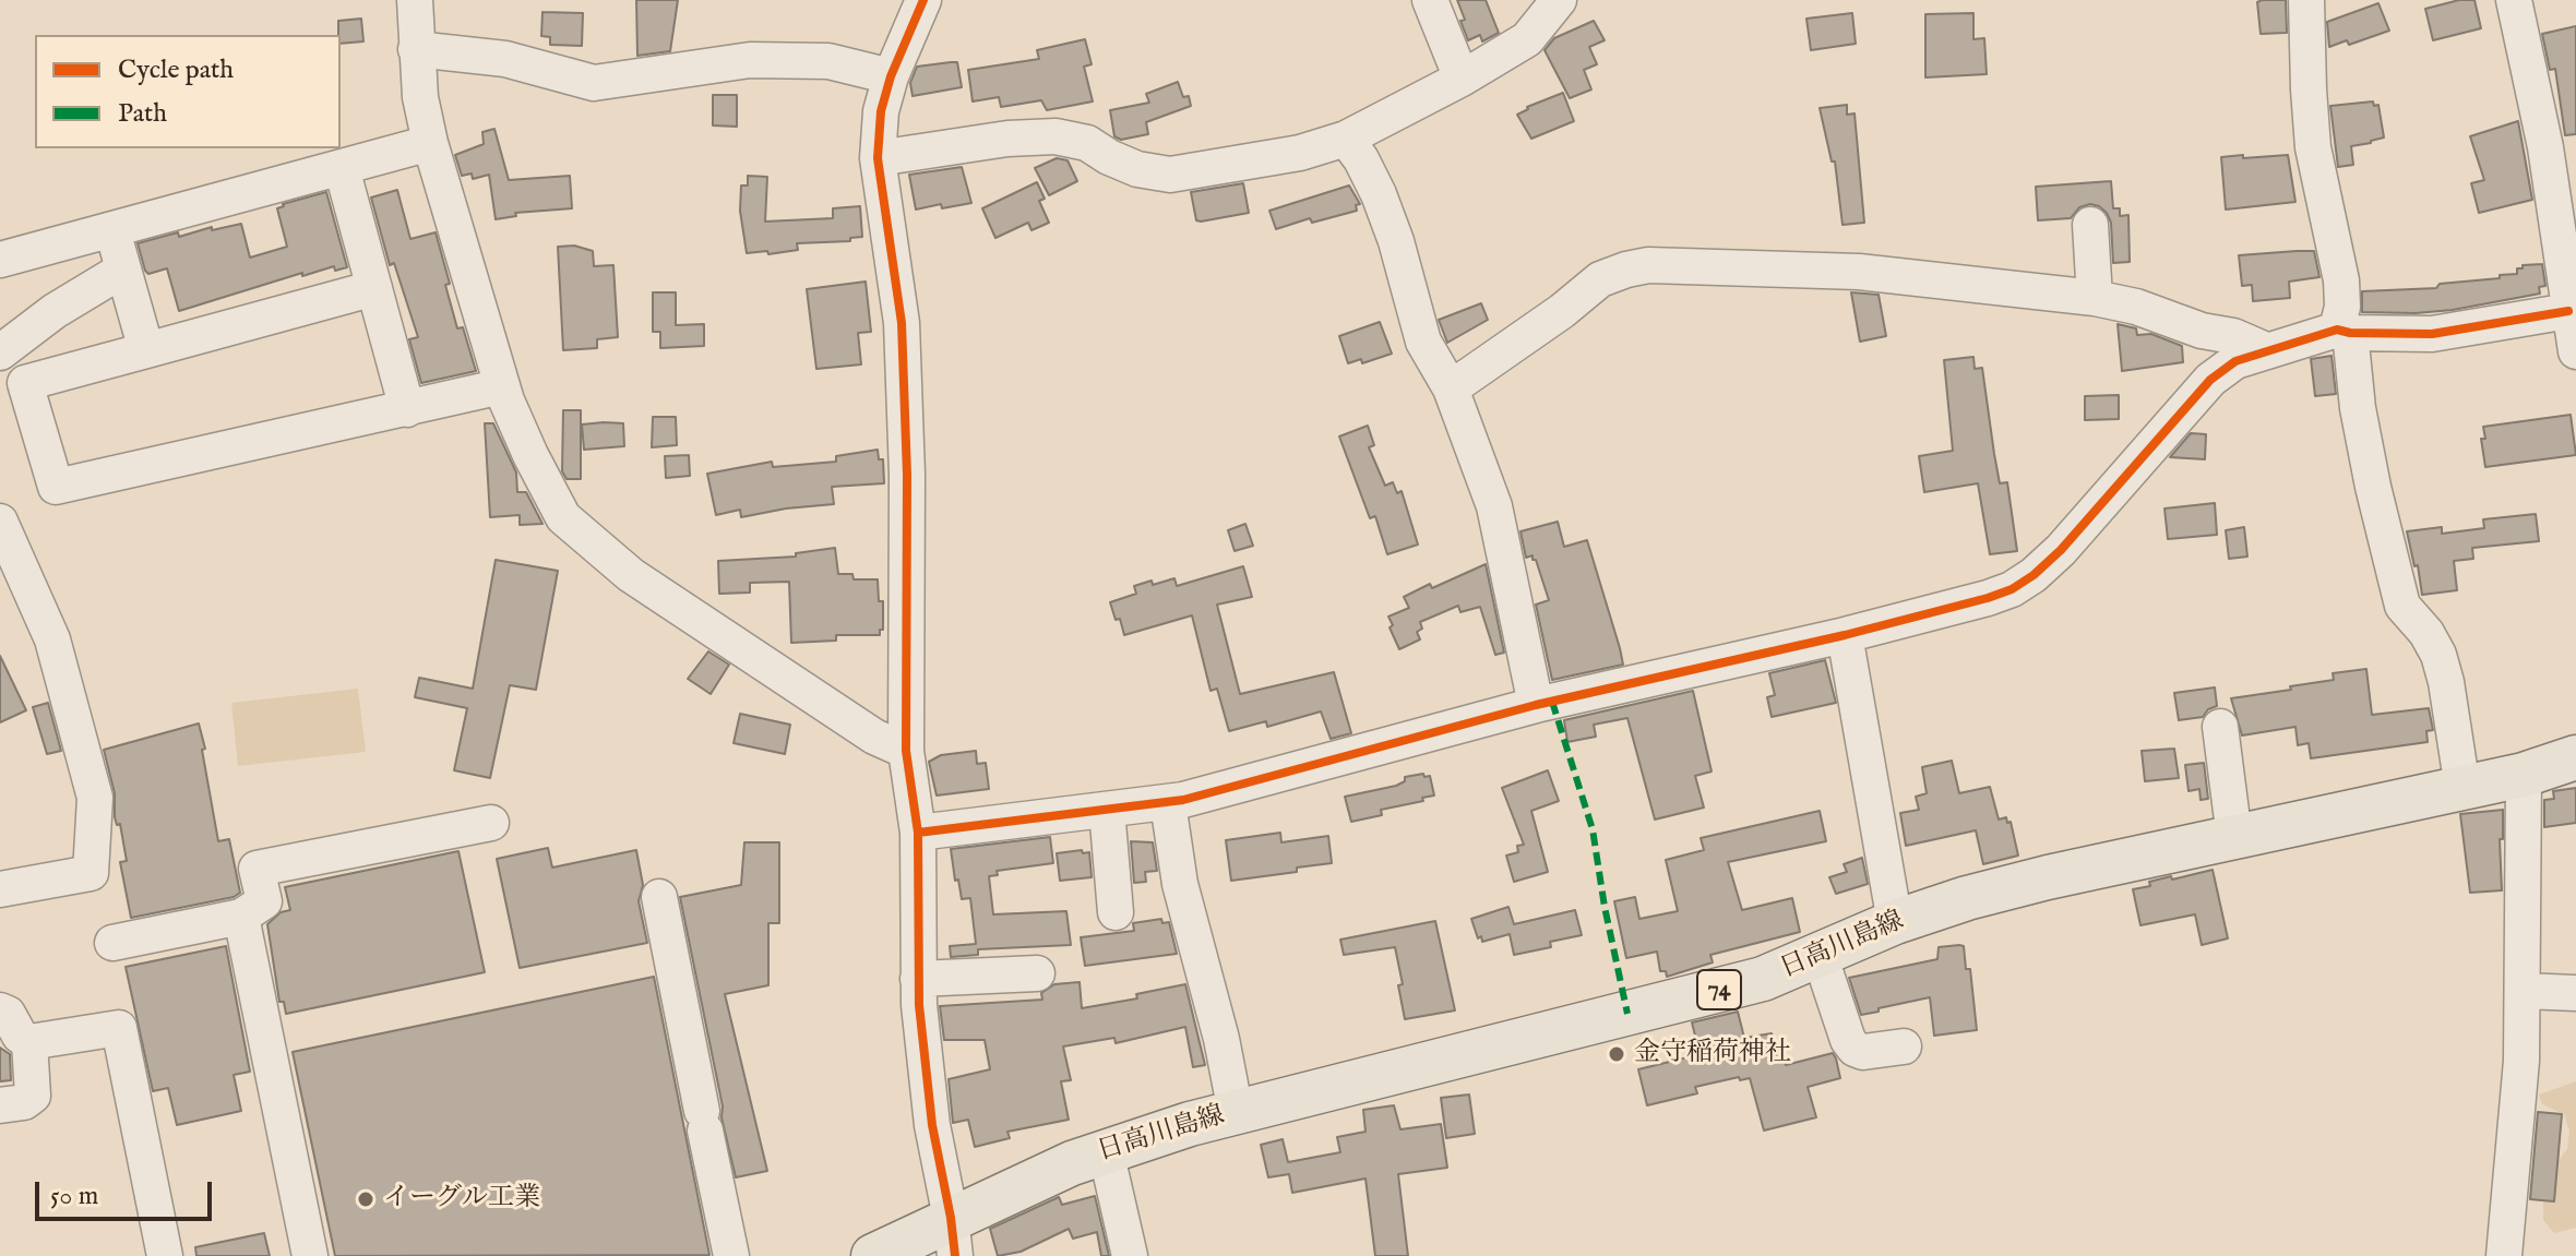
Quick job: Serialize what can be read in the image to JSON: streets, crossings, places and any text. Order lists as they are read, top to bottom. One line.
{"streets":{"main road":["日高川島線","74"]},"places":["金守稲荷神社","イーグル工業"],"legend":["Cycle path","Path"],"scale_bar":"50 m"}
